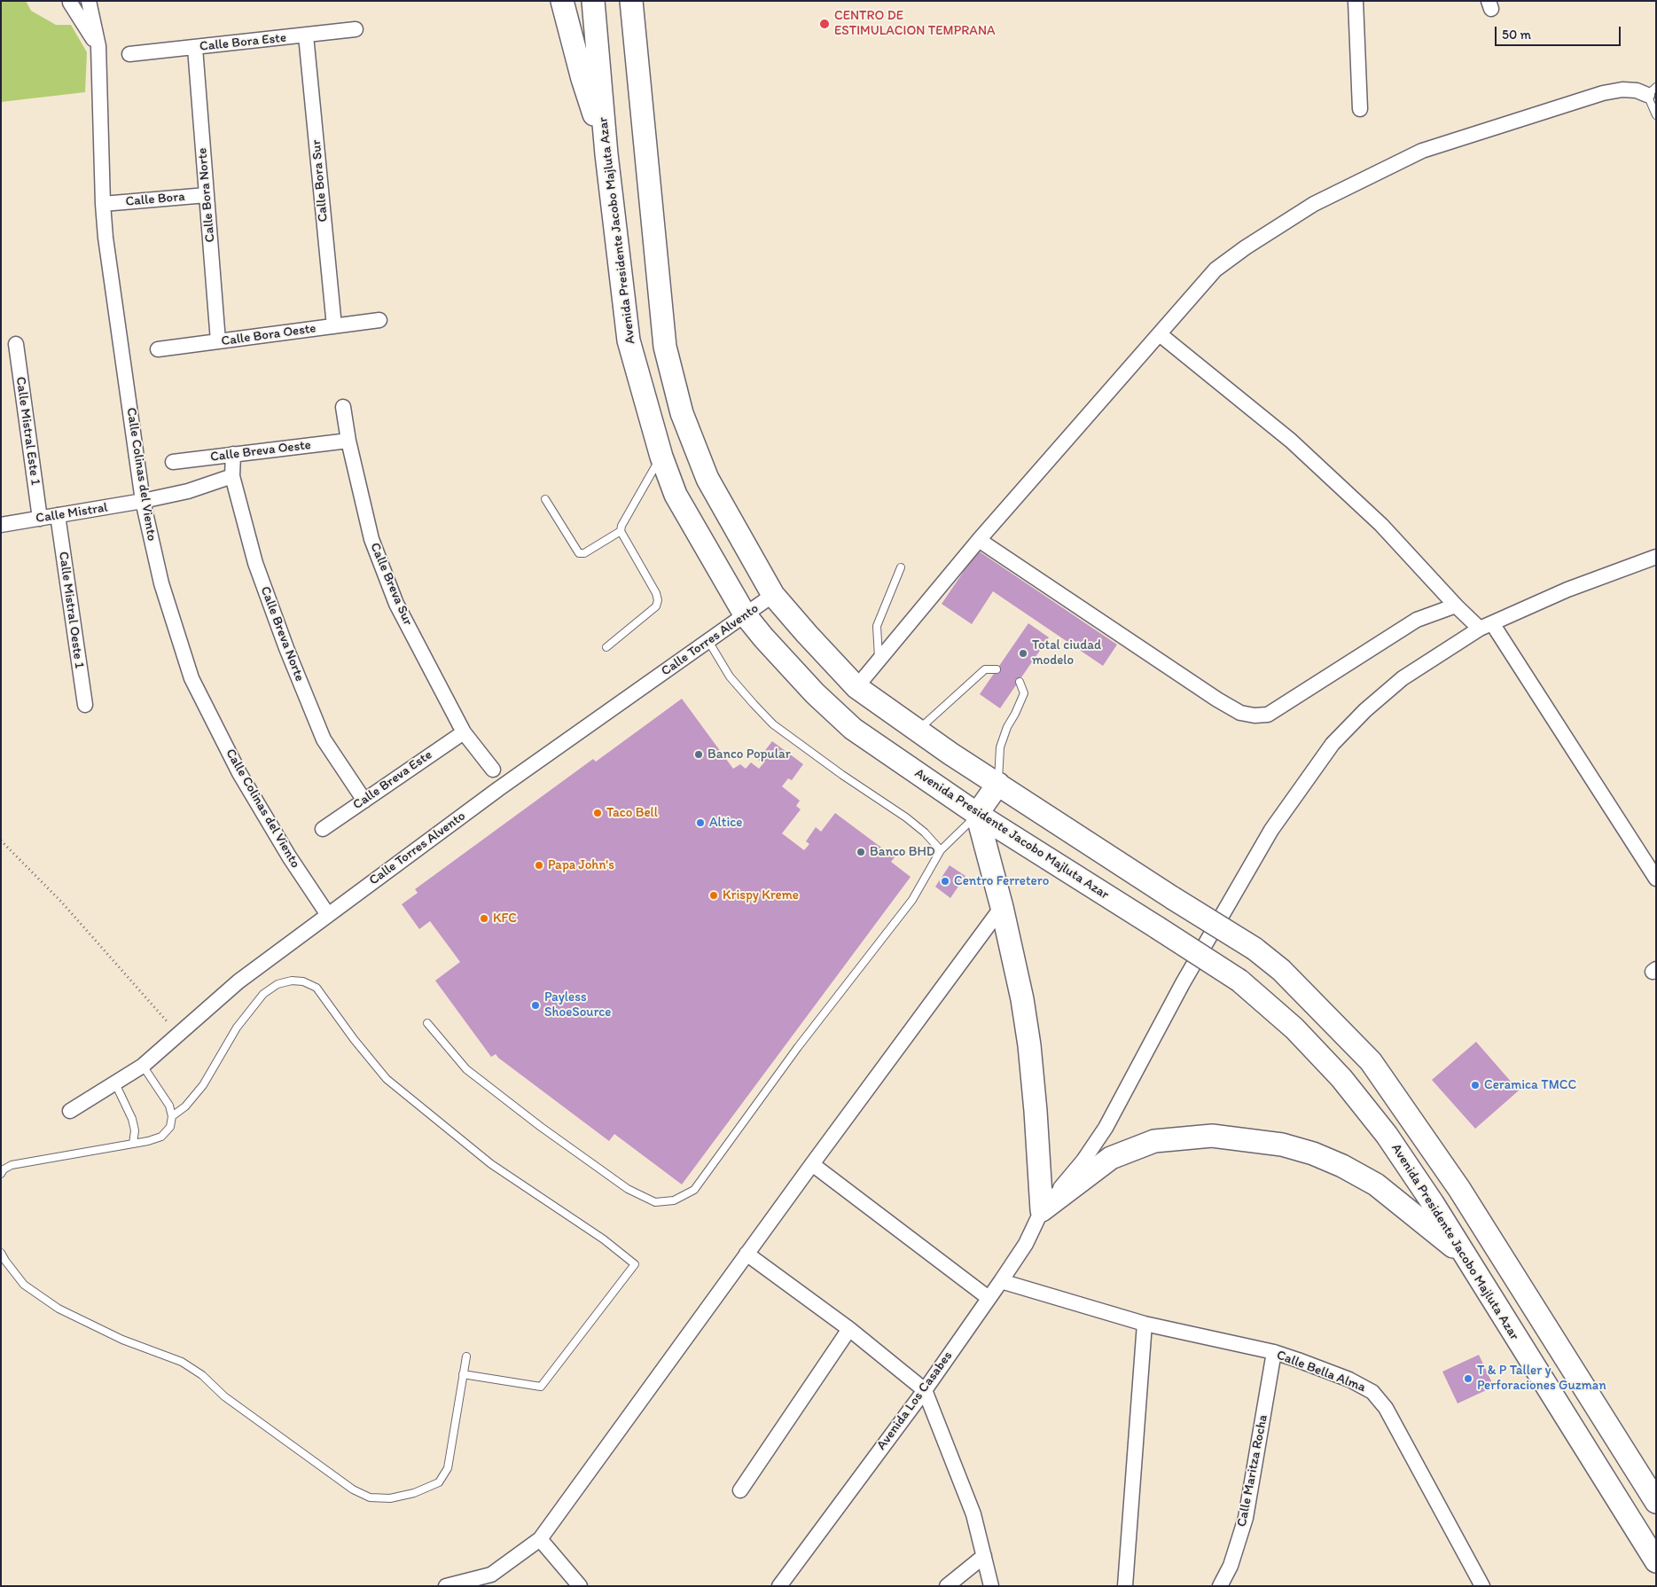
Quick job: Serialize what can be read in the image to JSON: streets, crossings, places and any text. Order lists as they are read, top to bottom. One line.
{"streets":{"main road":["Avenida Presidente Jacobo Majluta Azar"],"street":["Calle Bora Este","Calle Bora Sur","Calle Bora Norte","Calle Bora","Calle Bora Oeste","Calle Mistral Este 1","Calle Breva Oeste","Calle Colinas del Viento","Calle Mistral","Calle Breva Sur","Calle Mistral Oeste 1","Calle Breva Norte","Calle Torres Alvento","Calle Breva Este","Calle Bella Alma","Avenida Los Casabes","Calle Maritza Rocha"]},"crossings":[["Calle Bora Este","Calle Bora Sur"],["Calle Bora Este","Calle Bora Norte"],["Calle Bora Sur","Calle Bora Oeste"],["Calle Bora Norte","Calle Bora"],["Calle Bora Norte","Calle Bora Oeste"],["Calle Bora","Calle Colinas del Viento"],["Avenida Presidente Jacobo Majluta Azar","Calle Torres Alvento"],["Calle Mistral Este 1","Calle Mistral"],["Calle Breva Oeste","Calle Breva Sur"],["Calle Breva Oeste","Calle Breva Norte"],["Calle Colinas del Viento","Calle Mistral"],["Calle Colinas del Viento","Calle Torres Alvento"],["Calle Mistral","Calle Mistral Oeste 1"],["Calle Mistral","Calle Breva Norte"],["Calle Breva Sur","Calle Breva Este"],["Calle Breva Norte","Calle Breva Este"],["Calle Bella Alma","Avenida Los Casabes"],["Calle Bella Alma","Calle Maritza Rocha"]],"places":["CENTRO DE ESTIMULACION TEMPRANA","Total ciudad modelo","Banco Popular","Taco Bell","Altice","Banco BHD","Papa John's","Centro Ferretero","Krispy Kreme","KFC","Payless ShoeSource","Ceramica TMCC","T & P Taller y Perforaciones Guzman"],"scale_bar":"50 m"}
